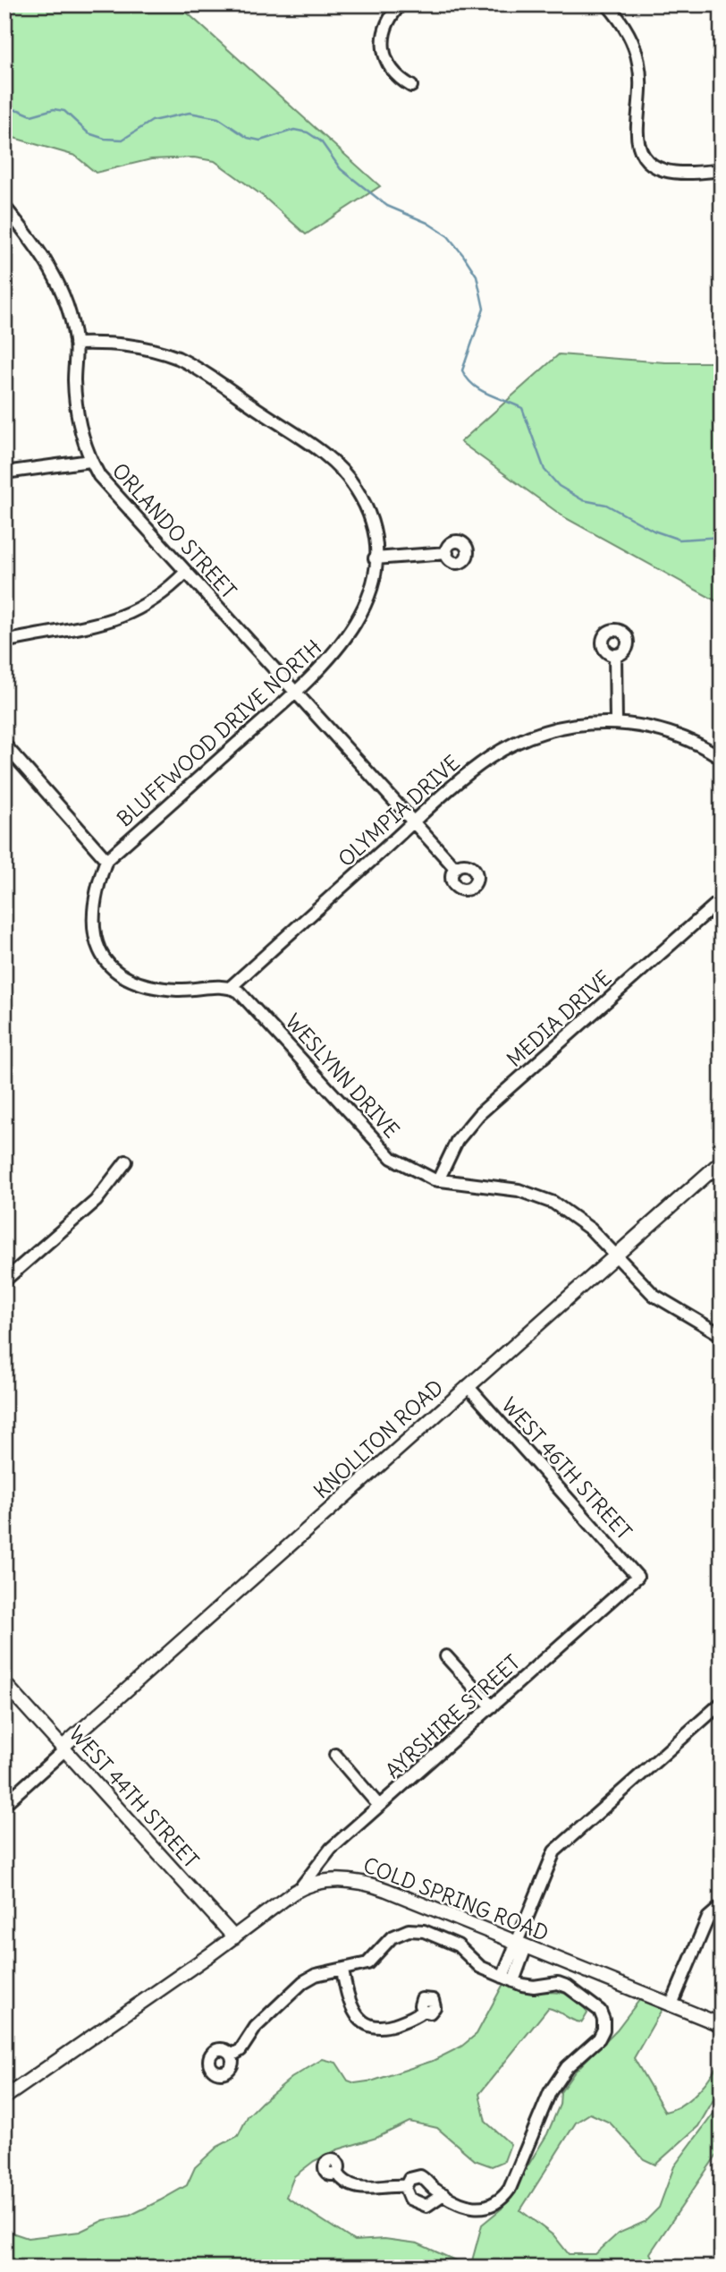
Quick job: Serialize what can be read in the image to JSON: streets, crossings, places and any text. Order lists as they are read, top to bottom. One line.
{"streets":{"street":["ORLANDO STREET","BLUFFWOOD DRIVE NORTH","OLYMPIA DRIVE","MEDIA DRIVE","WESLYNN DRIVE","KNOLLTON ROAD","WEST 46TH STREET","AYRSHIRE STREET","WEST 44TH STREET","COLD SPRING ROAD"]},"crossings":[["ORLANDO STREET","BLUFFWOOD DRIVE NORTH"],["ORLANDO STREET","OLYMPIA DRIVE"],["OLYMPIA DRIVE","WESLYNN DRIVE"],["MEDIA DRIVE","WESLYNN DRIVE"],["WESLYNN DRIVE","KNOLLTON ROAD"],["KNOLLTON ROAD","WEST 46TH STREET"],["KNOLLTON ROAD","WEST 44TH STREET"],["WEST 46TH STREET","AYRSHIRE STREET"],["AYRSHIRE STREET","COLD SPRING ROAD"],["WEST 44TH STREET","COLD SPRING ROAD"]]}
